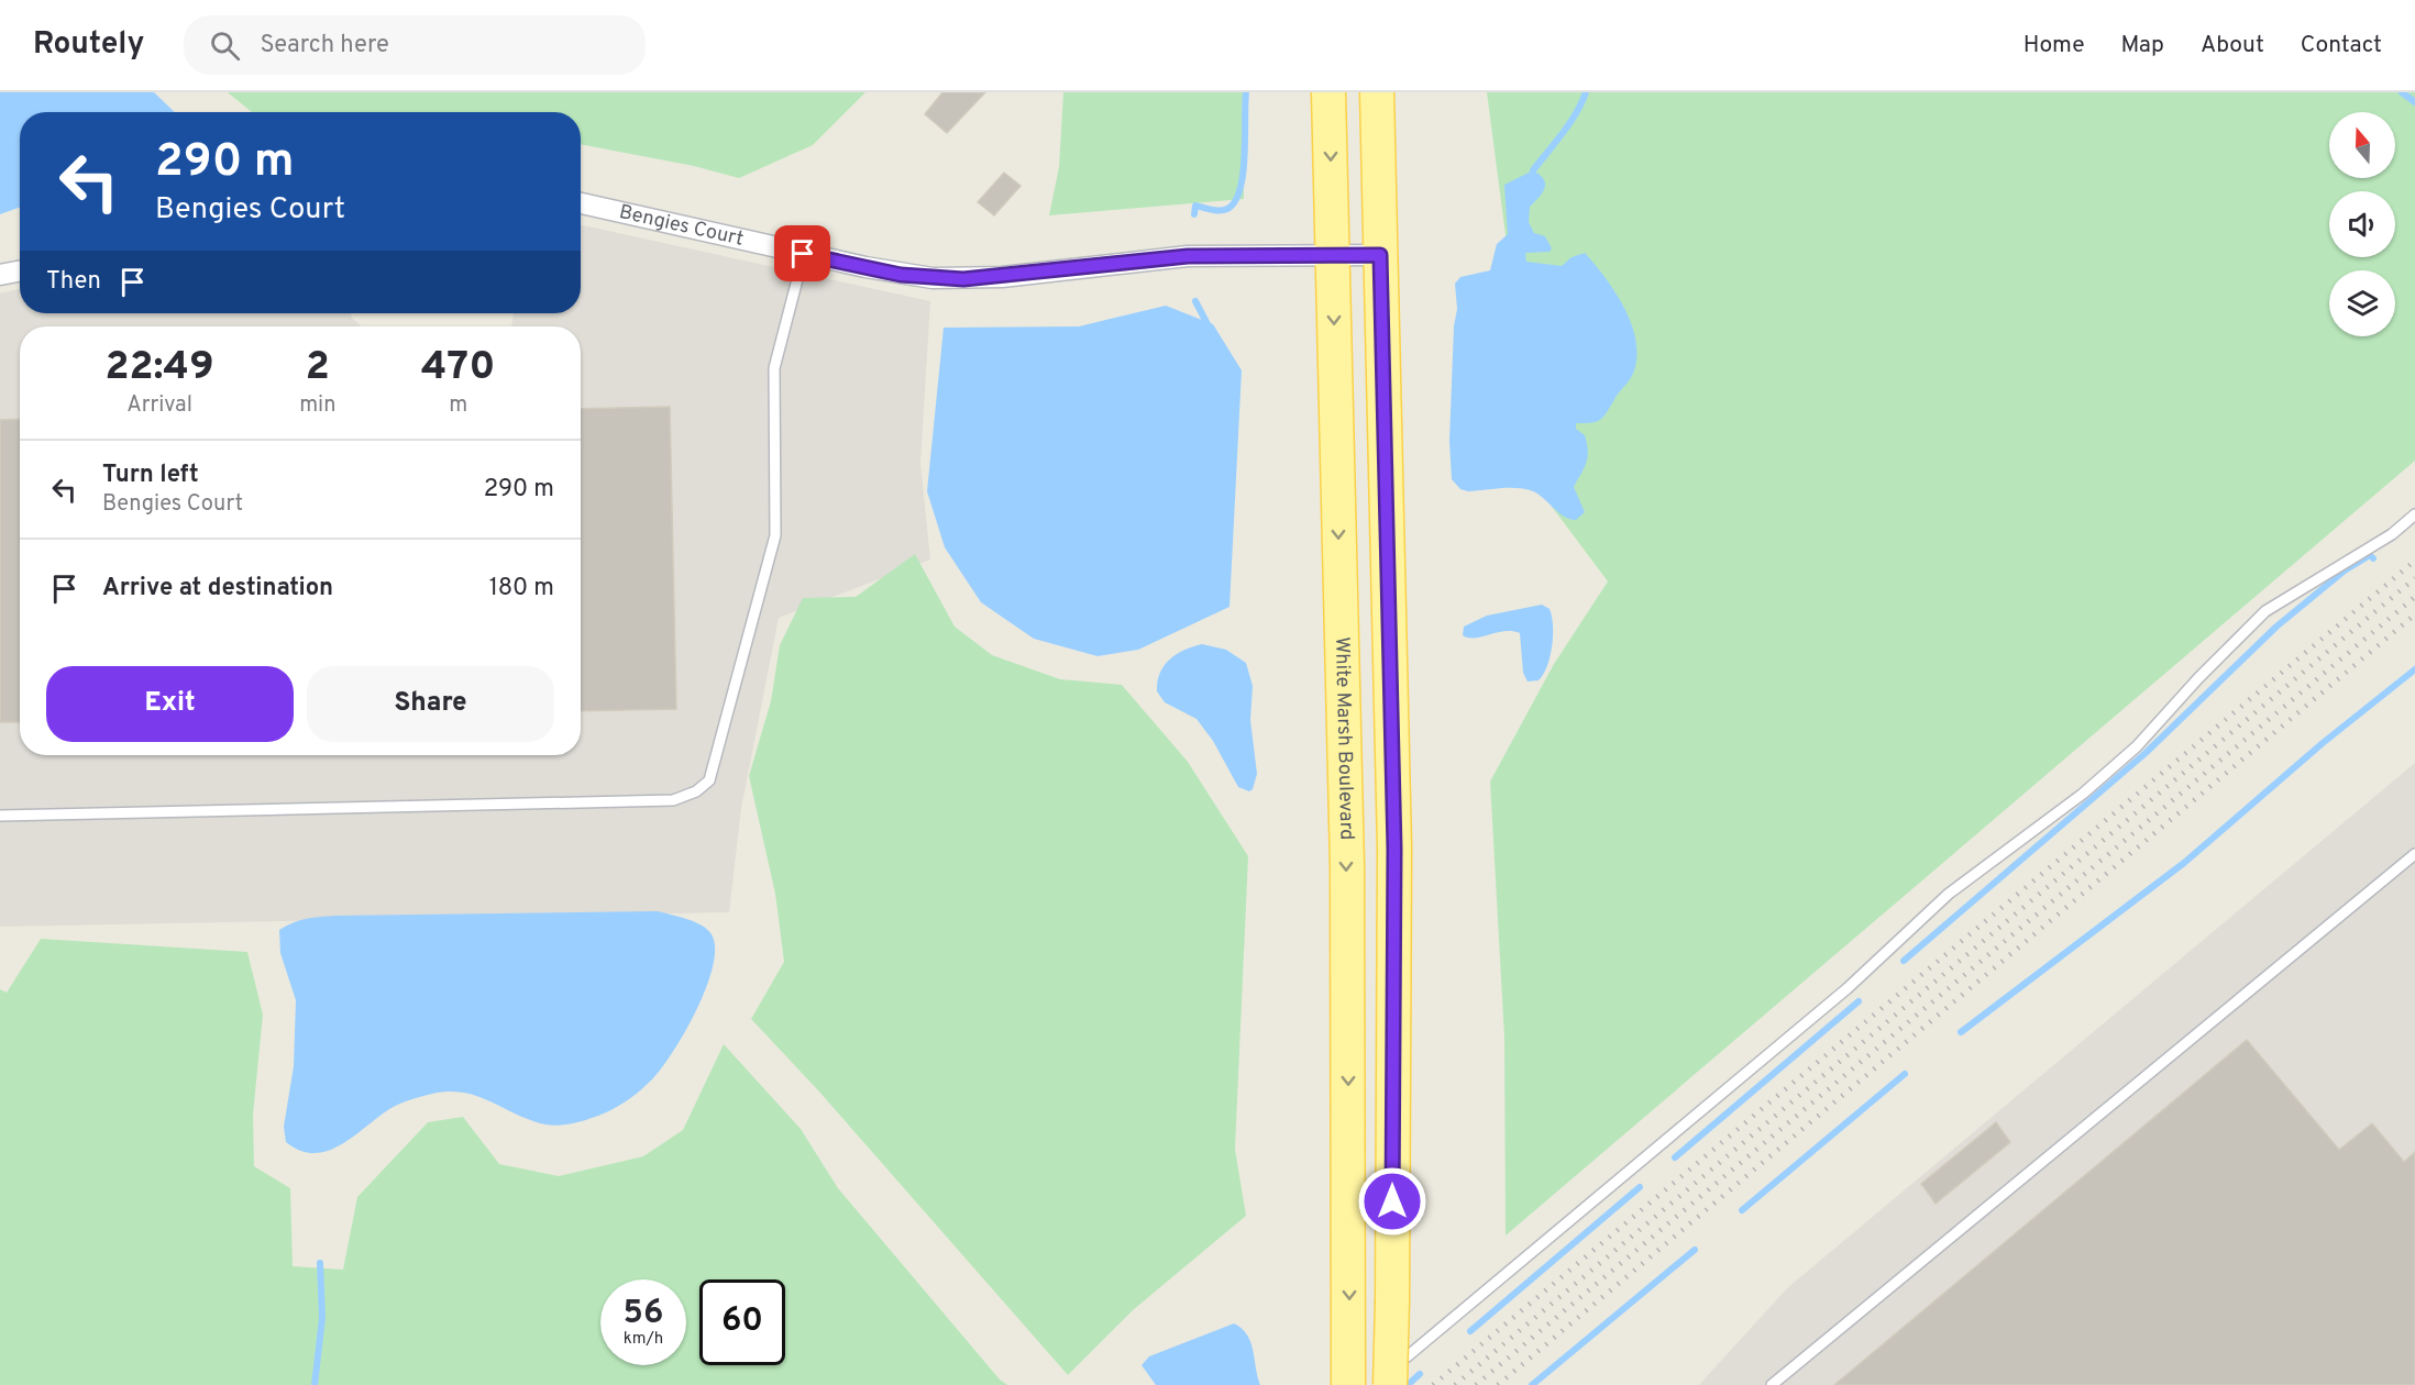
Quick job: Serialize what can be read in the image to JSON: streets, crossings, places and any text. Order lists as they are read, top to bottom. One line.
{"streets":{"main road":["White Marsh Boulevard"],"street":["Bengies Court"]},"crossings":[["Bengies Court","White Marsh Boulevard"]],"north":"top","page":{"header":"Routely","search":"Search here","nav":["Home","Map","About","Contact"],"turn":["290 m","Bengies Court"],"then":"Then","eta":["22:49","Arrival","2","min","470","m"],"list":[{"name":"Turn left","note":"Bengies Court","value":"290 m"},{"name":"Arrive at destination","value":"180 m"}],"buttons":["Exit","Share"],"speed":"56 km/h","limit":"60"}}
